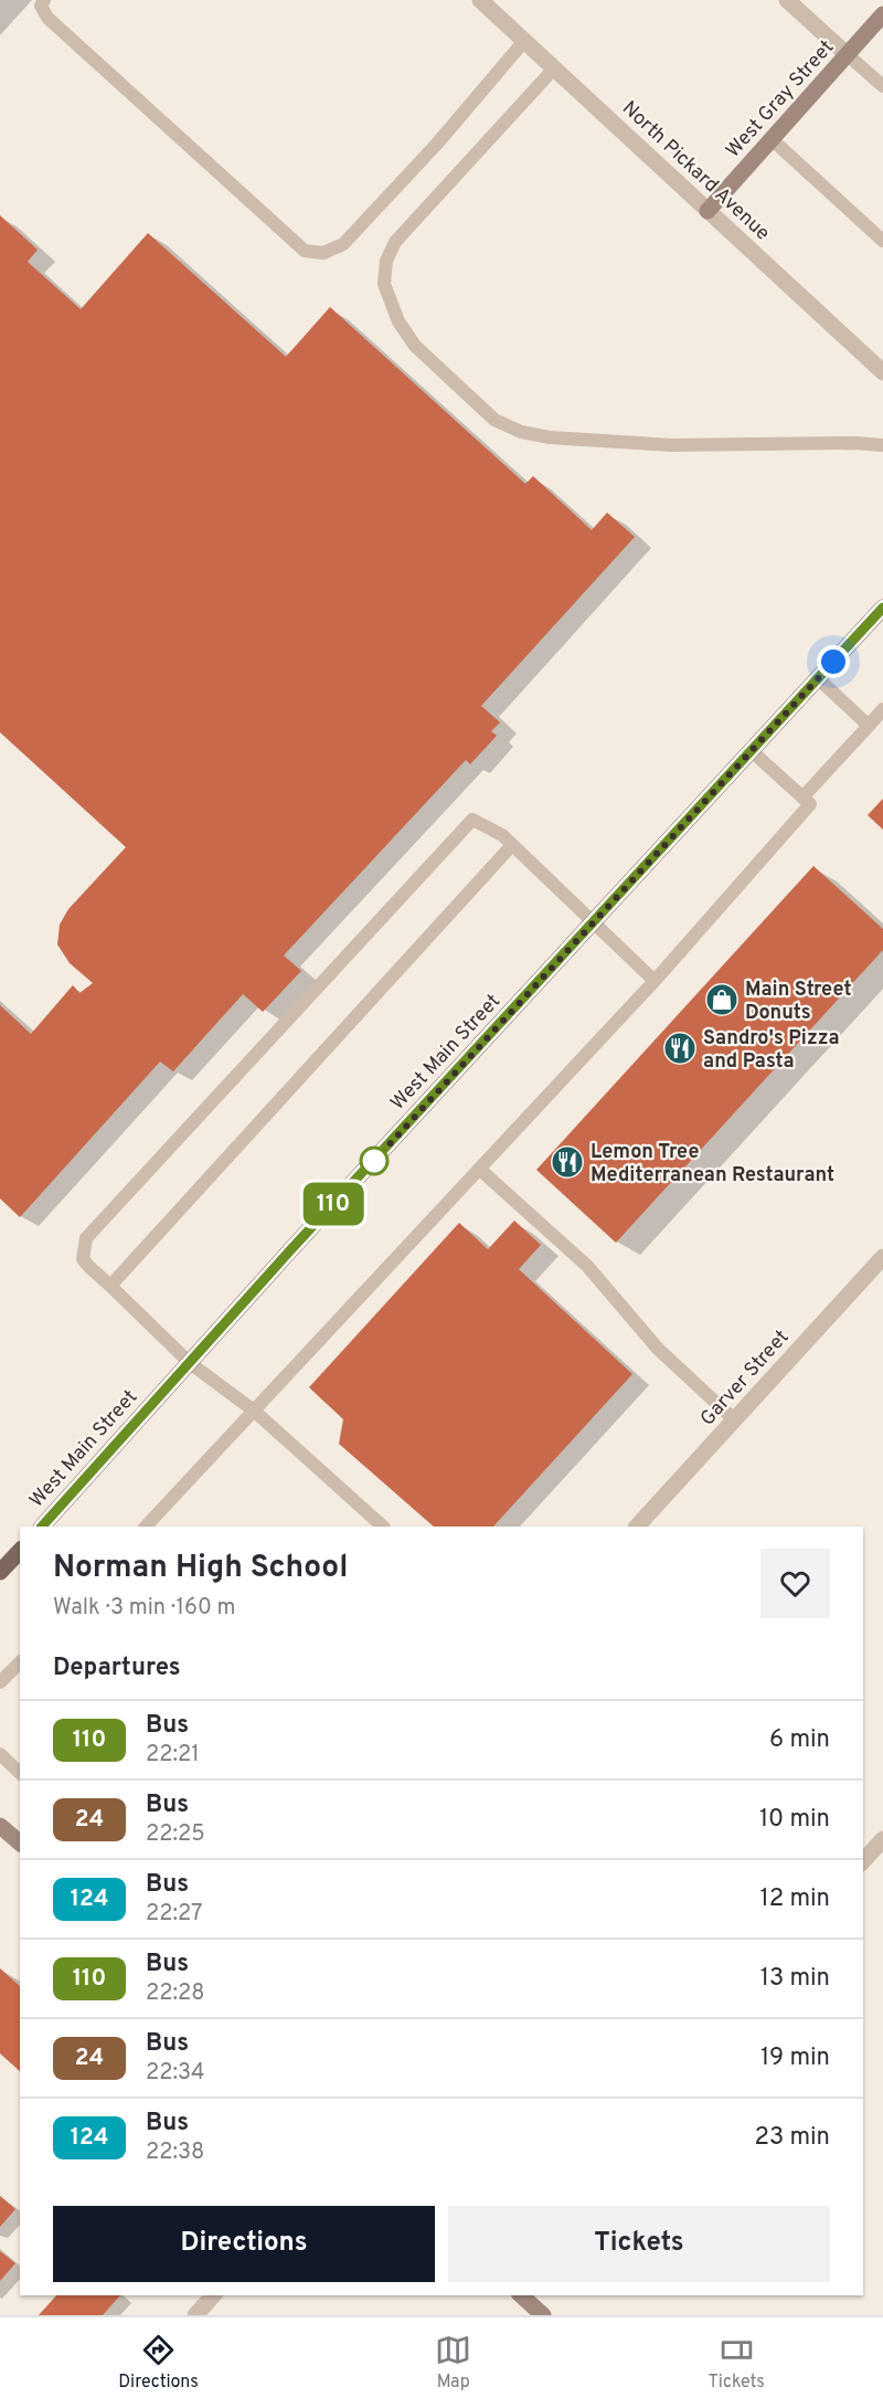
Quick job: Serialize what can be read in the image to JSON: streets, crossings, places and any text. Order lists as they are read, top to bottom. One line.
{"streets":{"main road":["West Main Street"],"street":["West Gray Street","North Pickard Avenue","Garver Street"]},"crossings":[["West Gray Street","North Pickard Avenue"]],"places":{"shop":["Main Street Donuts"],"restaurant":["Sandro's Pizza and Pasta","Lemon Tree Mediterranean Restaurant"]},"lines":["bus line 110"],"page":{"on_map":"110","heading":[["Norman High School","Walk · 3 min · 160 m"],"Departures"],"list":[{"mark":"110","name":"Bus","note":"22:21","value":"6 min"},{"mark":"24","name":"Bus","note":"22:25","value":"10 min"},{"mark":"124","name":"Bus","note":"22:27","value":"12 min"},{"mark":"110","name":"Bus","note":"22:28","value":"13 min"},{"mark":"24","name":"Bus","note":"22:34","value":"19 min"},{"mark":"124","name":"Bus","note":"22:38","value":"23 min"}],"buttons":["Directions","Tickets"],"tabs":["Directions","Map","Tickets"]}}
